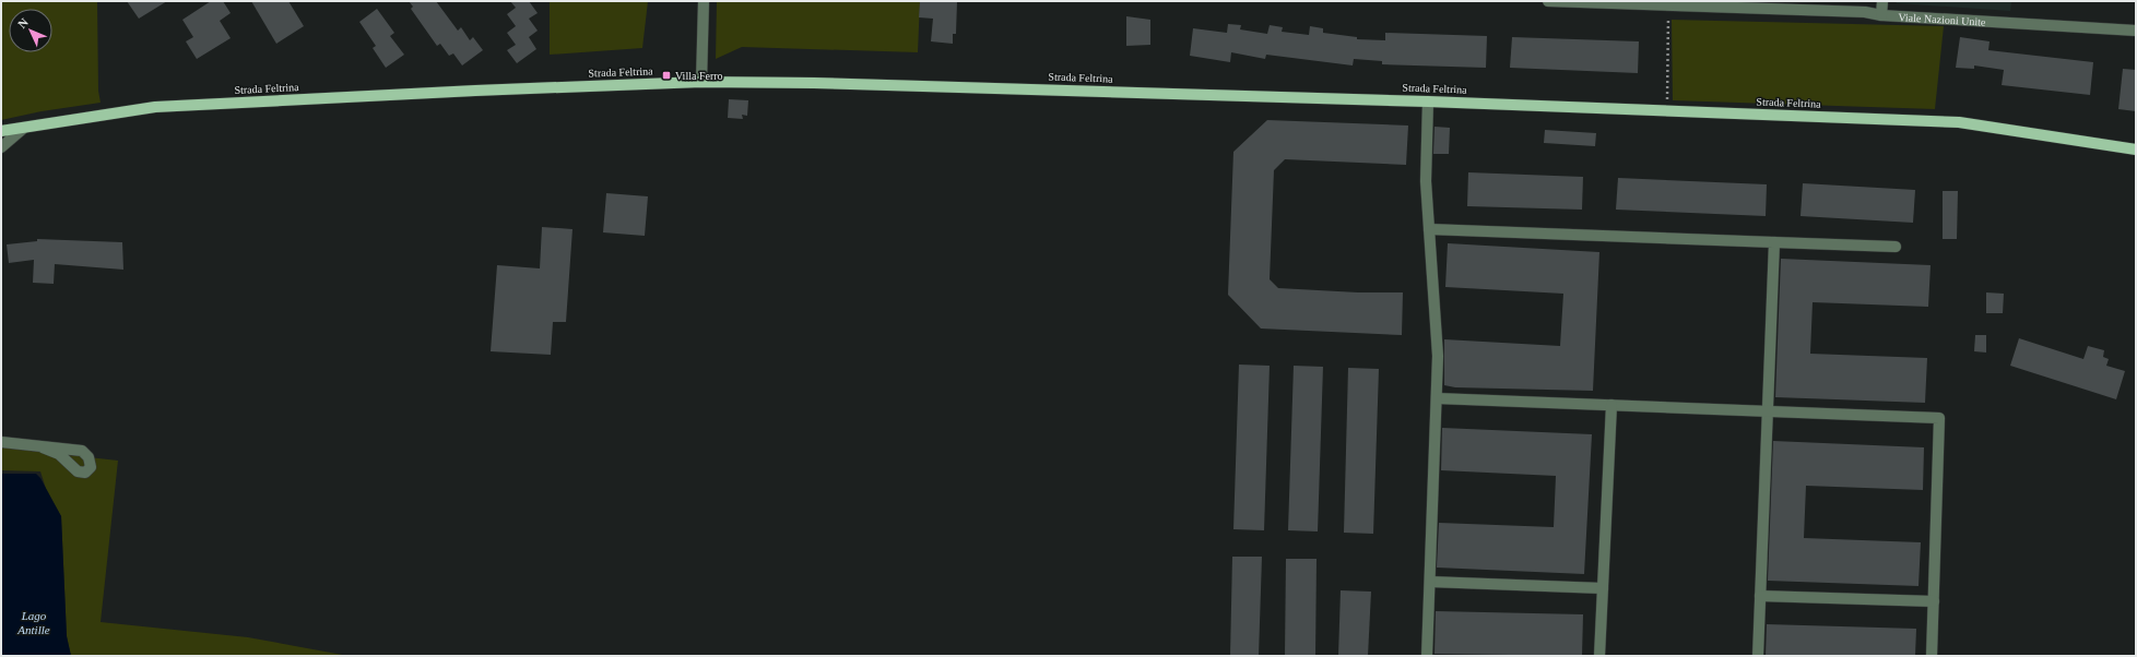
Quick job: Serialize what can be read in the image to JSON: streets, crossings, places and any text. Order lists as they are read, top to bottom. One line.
{"streets":{"main road":["Strada Feltrina"],"street":["Viale Nazioni Unite"]},"water":["Lago Antille"],"places":{"transit":["Villa Ferro"]},"north":"top left"}
